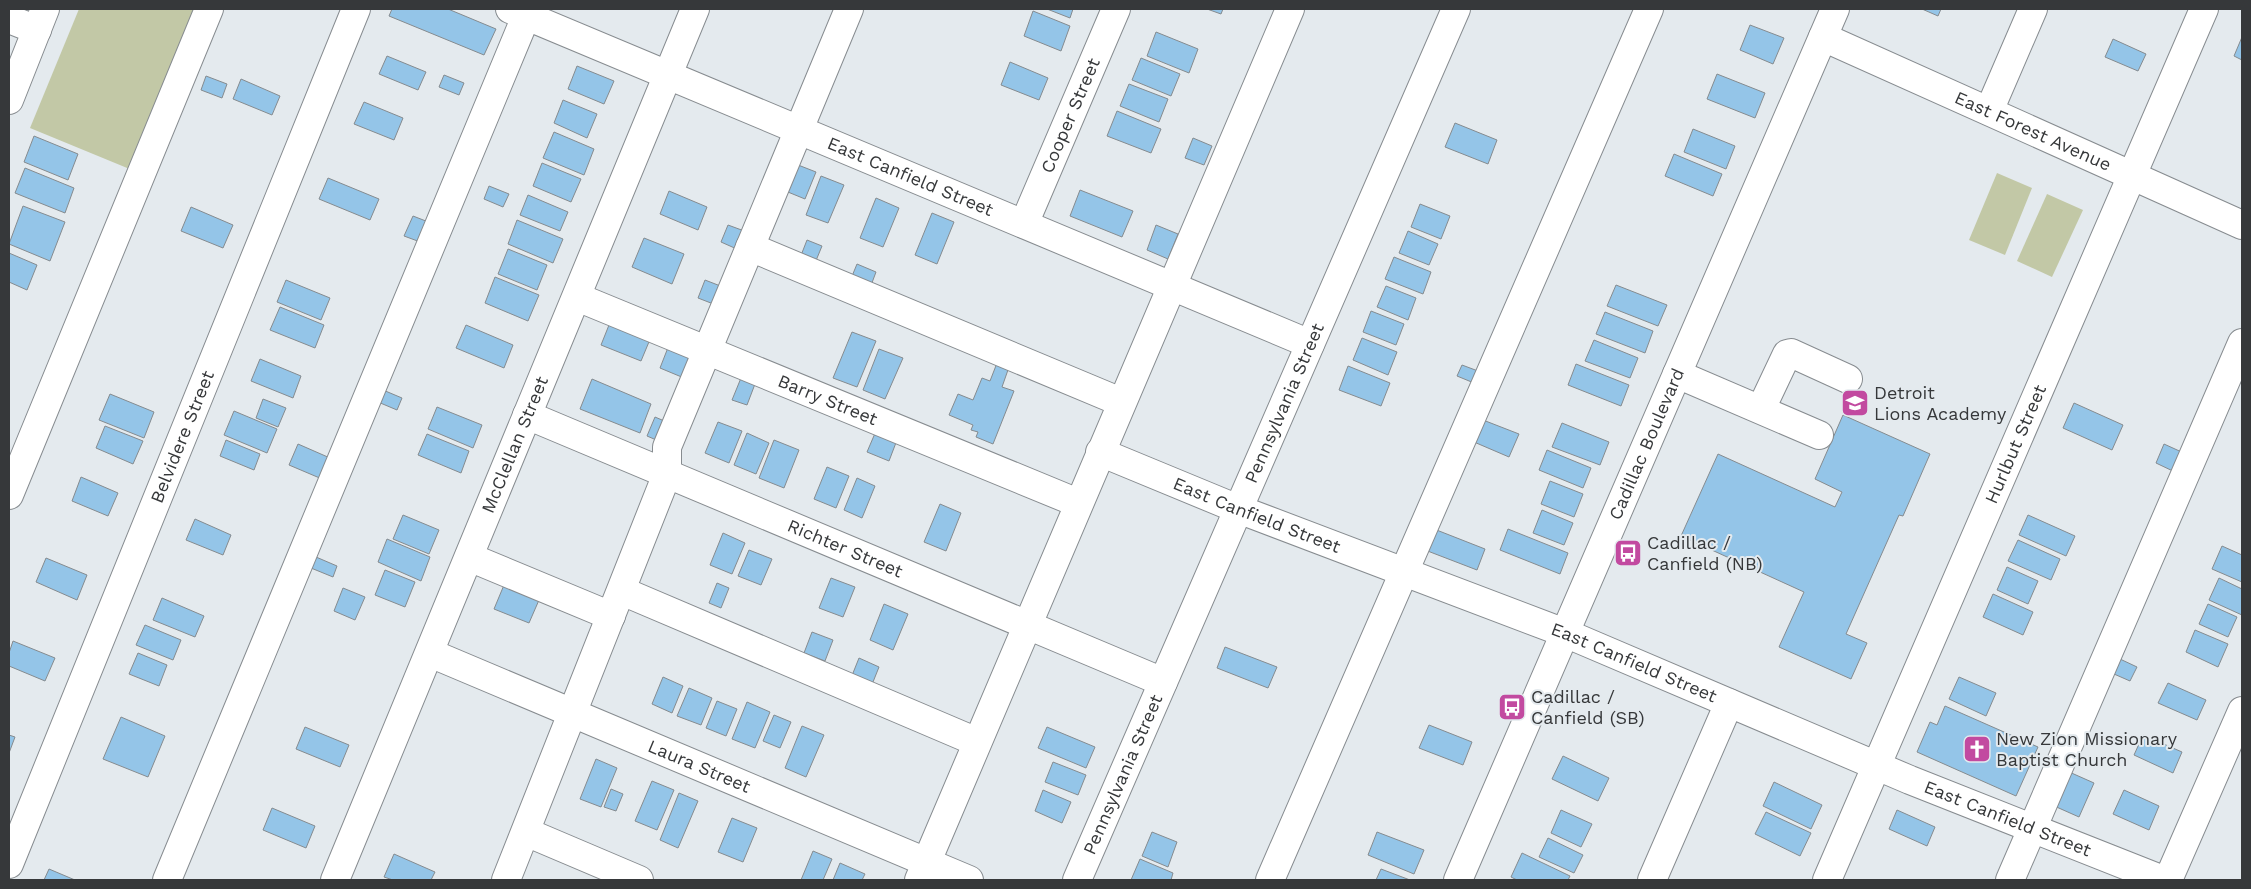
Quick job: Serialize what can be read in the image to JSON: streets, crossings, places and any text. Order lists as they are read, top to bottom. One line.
{"streets":{"street":["Cooper Street","East Forest Avenue","East Canfield Street","Barry Street","Pennsylvania Street","Belvidere Street","Hurlbut Street","McClellan Street","Cadillac Boulevard","Richter Street","Laura Street"]},"crossings":[["Cooper Street","East Canfield Street"],["East Forest Avenue","Hurlbut Street"],["East Forest Avenue","Cadillac Boulevard"],["East Canfield Street","Pennsylvania Street"],["East Canfield Street","Hurlbut Street"],["East Canfield Street","McClellan Street"],["East Canfield Street","Cadillac Boulevard"],["Barry Street","McClellan Street"],["Pennsylvania Street","Richter Street"],["McClellan Street","Richter Street"],["McClellan Street","Laura Street"]],"places":{"school or university":["Detroit Lions Academy"],"bus stop":["Cadillac / Canfield (NB)","Cadillac / Canfield (SB)"],"church":["New Zion Missionary Baptist Church"]}}
